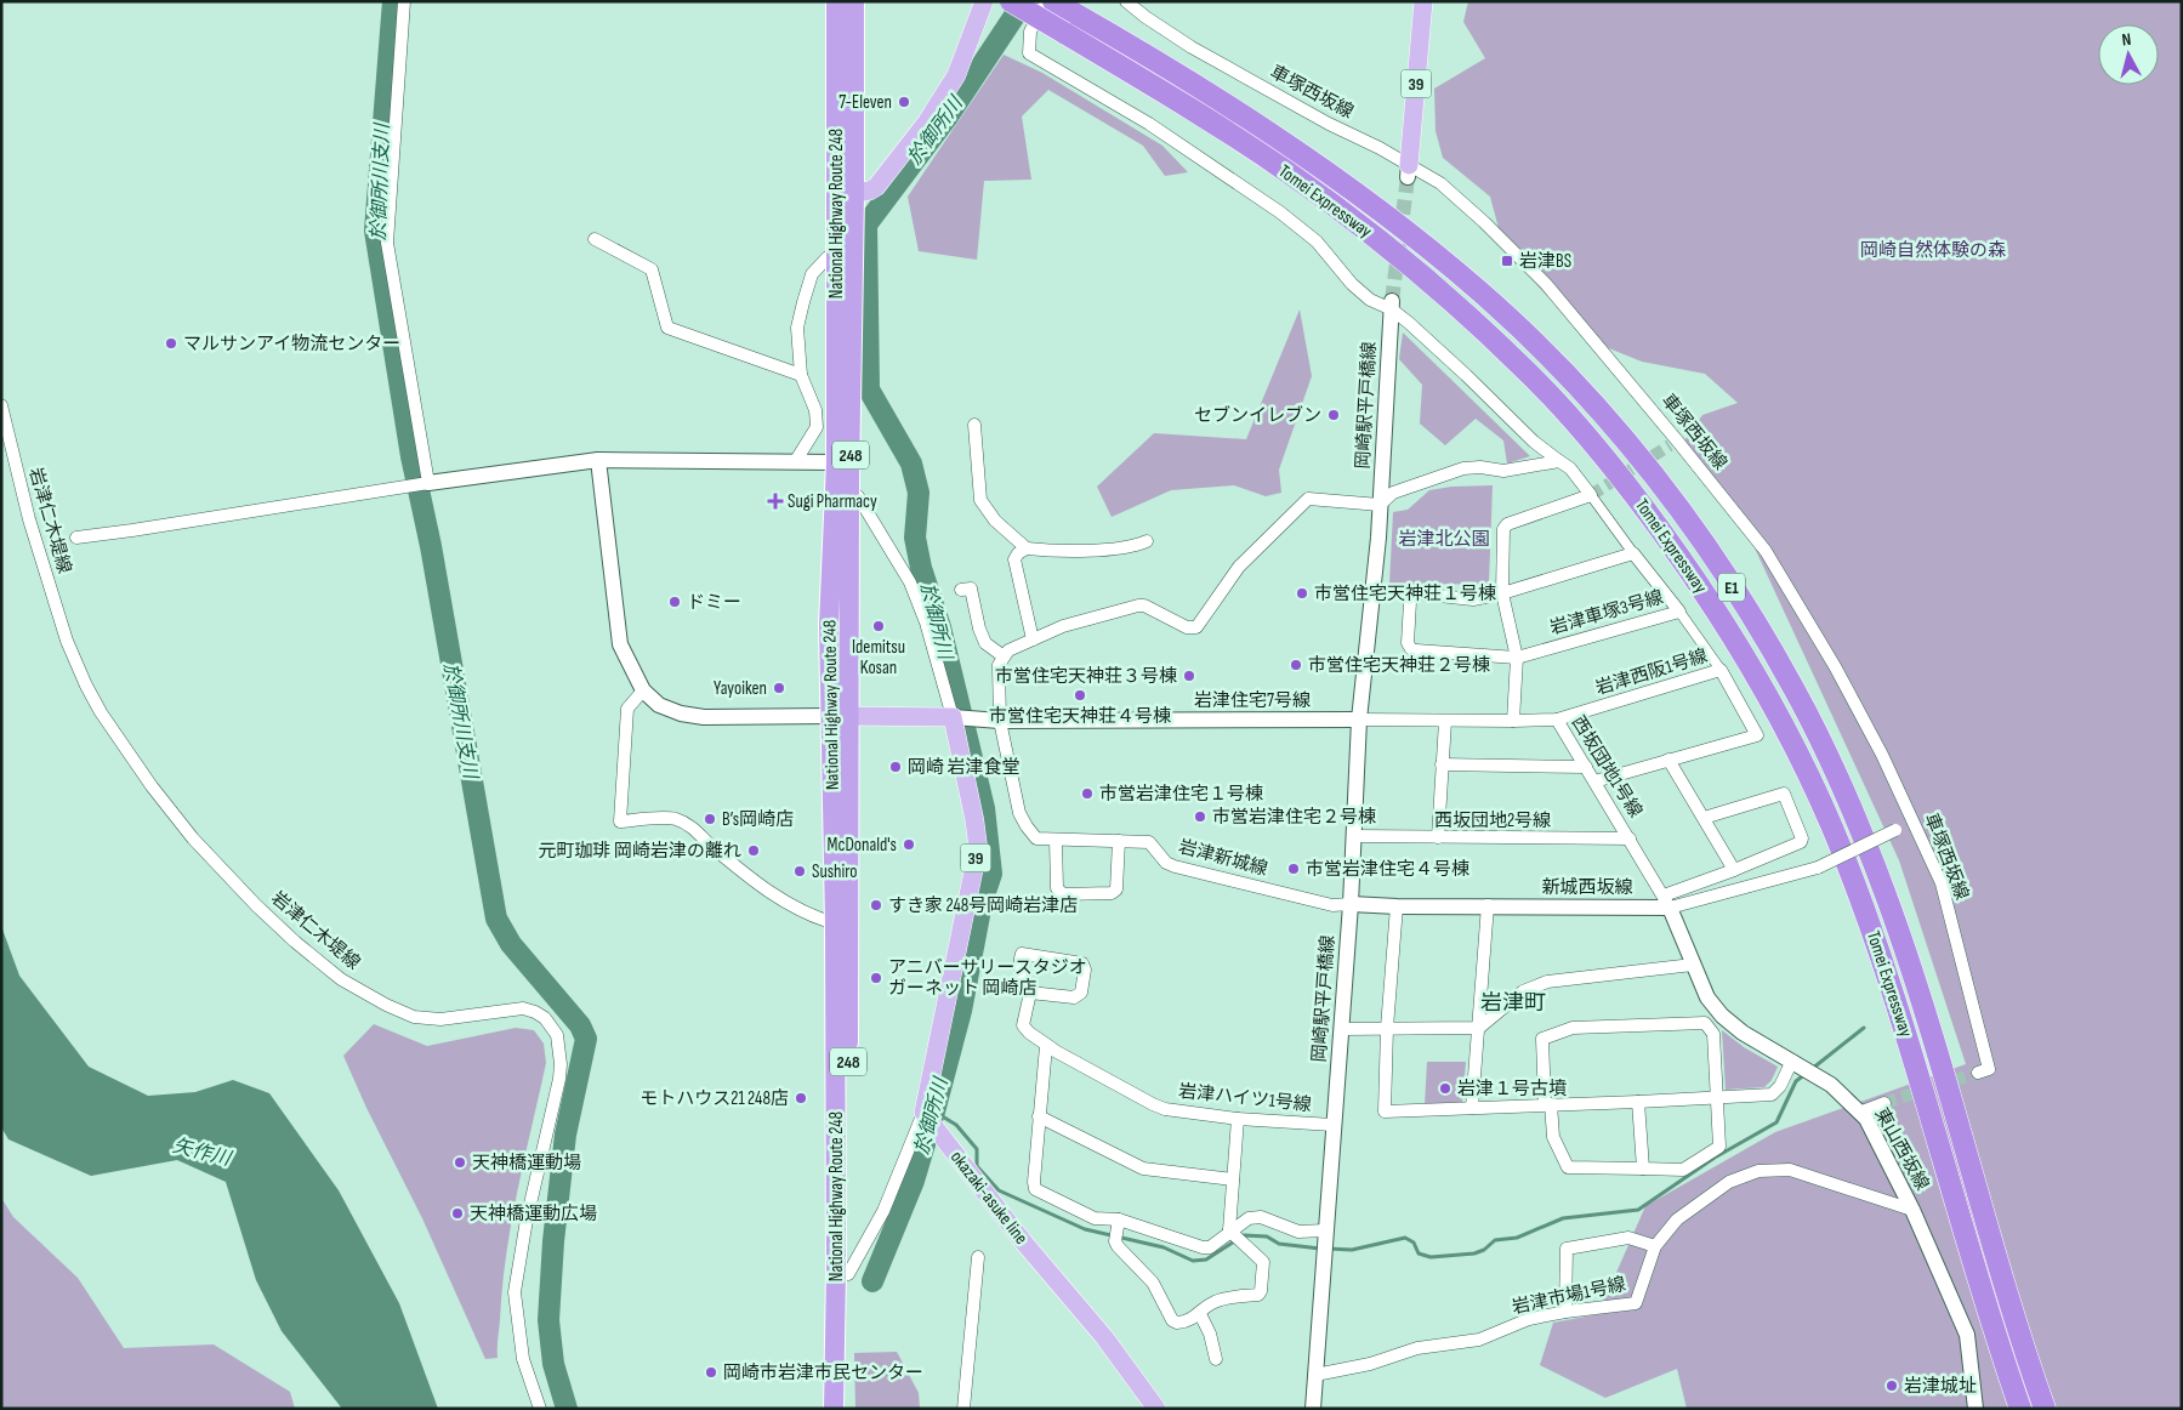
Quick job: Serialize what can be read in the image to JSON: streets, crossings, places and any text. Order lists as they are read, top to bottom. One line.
{"streets":{"highway":["Tomei Expressway","National Highway Route 248","248","E1"],"main road":["39","okazaki-asuke line"],"street":["車塚西坂線","岡崎駅平戸橋線","岩津仁木堤線","岩津車塚3号線","岩津西阪1号線","岩津住宅7号線","西坂団地1号線","西坂団地2号線","岩津新城線","新城西坂線","岩津ハイツ1号線","東山西坂線","岩津市場1号線"]},"crossings":[["39","車塚西坂線"],["39","岩津住宅7号線"],["39","okazaki-asuke line"],["車塚西坂線","新城西坂線"],["岡崎駅平戸橋線","岩津住宅7号線"],["岡崎駅平戸橋線","西坂団地1号線"],["岡崎駅平戸橋線","西坂団地2号線"],["岡崎駅平戸橋線","岩津新城線"],["岡崎駅平戸橋線","新城西坂線"],["岡崎駅平戸橋線","岩津ハイツ1号線"],["岡崎駅平戸橋線","岩津市場1号線"],["岩津西阪1号線","西坂団地1号線"],["岩津住宅7号線","西坂団地1号線"],["岩津住宅7号線","岩津新城線"],["西坂団地1号線","西坂団地2号線"],["西坂団地1号線","新城西坂線"],["西坂団地1号線","東山西坂線"],["岩津新城線","新城西坂線"],["新城西坂線","東山西坂線"],["東山西坂線","岩津市場1号線"]],"districts":["岩津町"],"water":["於御所川","於御所川支川","矢作川"],"parks":["岡崎自然体験の森","岩津北公園"],"places":{"other":["7-Eleven","マルサンアイ物流センター","セブンイレブン","市営住宅天神荘１号棟","ドミー","Idemitsu Kosan","市営住宅天神荘２号棟","市営住宅天神荘３号棟","Yayoiken","市営住宅天神荘４号棟","岡崎 岩津食堂","市営岩津住宅１号棟","市営岩津住宅２号棟","B’s岡崎店","McDonald's","元町珈琲 岡崎岩津の離れ","市営岩津住宅４号棟","Sushiro","すき家 248号岡崎岩津店","アニバーサリースタジオ ガーネット 岡崎店","岩津１号古墳","モトハウス21 248店","天神橋運動場","天神橋運動広場","岡崎市岩津市民センター","岩津城址"],"transit":["岩津BS"],"health":["Sugi Pharmacy"]},"north":"top"}
